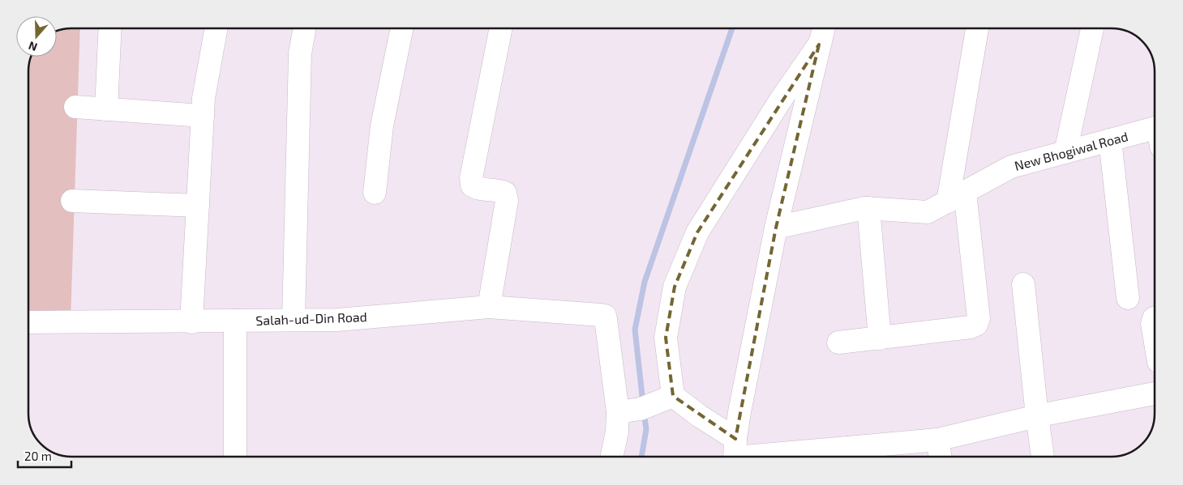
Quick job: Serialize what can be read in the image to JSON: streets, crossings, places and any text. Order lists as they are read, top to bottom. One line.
{"streets":{"street":["New Bhogiwal Road","Salah-ud-Din Road"]},"scale_bar":"20 m","north":"bottom"}
